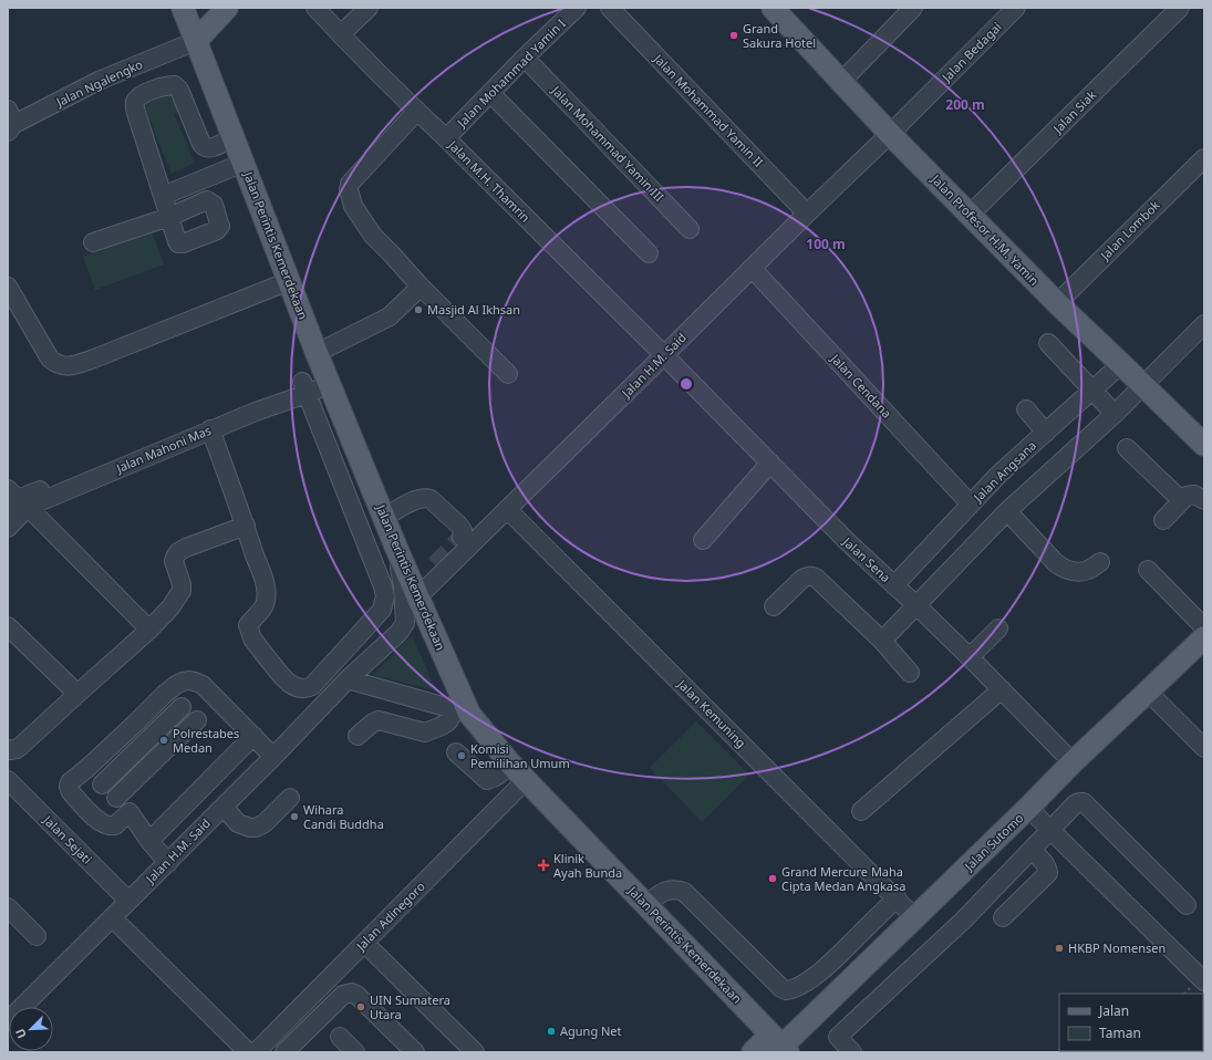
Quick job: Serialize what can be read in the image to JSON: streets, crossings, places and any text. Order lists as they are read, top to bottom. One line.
{"streets":{"main road":["Jalan Profesor H.M. Yamin","Jalan Perintis Kemerdekaan","Jalan Sutomo"],"street":["Jalan Bedagai","Jalan Mohammad Yamin I","Jalan Ngalengko","Jalan Mohammad Yamin II","Jalan Siak","Jalan Mohammad Yamin III","Jalan M.H. Thamrin","Jalan Lombok","Jalan H.M. Said","Jalan Cendana","Jalan Mahoni Mas","Jalan Angsana","Jalan Sena","Jalan Kemuning","Jalan Sejati","Jalan Adinegoro"]},"crossings":[["Jalan Bedagai","Jalan Profesor H.M. Yamin"],["Jalan Bedagai","Jalan H.M. Said"],["Jalan Mohammad Yamin I","Jalan Mohammad Yamin III"],["Jalan Mohammad Yamin I","Jalan M.H. Thamrin"],["Jalan Ngalengko","Jalan Perintis Kemerdekaan"],["Jalan Mohammad Yamin II","Jalan H.M. Said"],["Jalan Siak","Jalan Profesor H.M. Yamin"],["Jalan M.H. Thamrin","Jalan H.M. Said"],["Jalan M.H. Thamrin","Jalan Sena"],["Jalan Profesor H.M. Yamin","Jalan Lombok"],["Jalan Profesor H.M. Yamin","Jalan H.M. Said"],["Jalan Profesor H.M. Yamin","Jalan Angsana"],["Jalan Perintis Kemerdekaan","Jalan H.M. Said"],["Jalan Perintis Kemerdekaan","Jalan Mahoni Mas"],["Jalan Perintis Kemerdekaan","Jalan Sutomo"],["Jalan Perintis Kemerdekaan","Jalan Adinegoro"],["Jalan H.M. Said","Jalan Cendana"],["Jalan H.M. Said","Jalan Sena"],["Jalan H.M. Said","Jalan Kemuning"],["Jalan H.M. Said","Jalan Sejati"],["Jalan Cendana","Jalan Angsana"],["Jalan Angsana","Jalan Sena"],["Jalan Sena","Jalan Sutomo"],["Jalan Kemuning","Jalan Sutomo"]],"places":{"other":["Grand Sakura Hotel","Masjid Al Ikhsan","Polrestabes Medan","Komisi Pemilihan Umum","Wihara Candi Buddha","Grand Mercure Maha Cipta Medan Angkasa","HKBP Nomensen","UIN Sumatera Utara","Agung Net"],"health":["Klinik Ayah Bunda"]},"legend":["Jalan","Taman"],"north":"bottom left","rings":["200 m","100 m"]}
